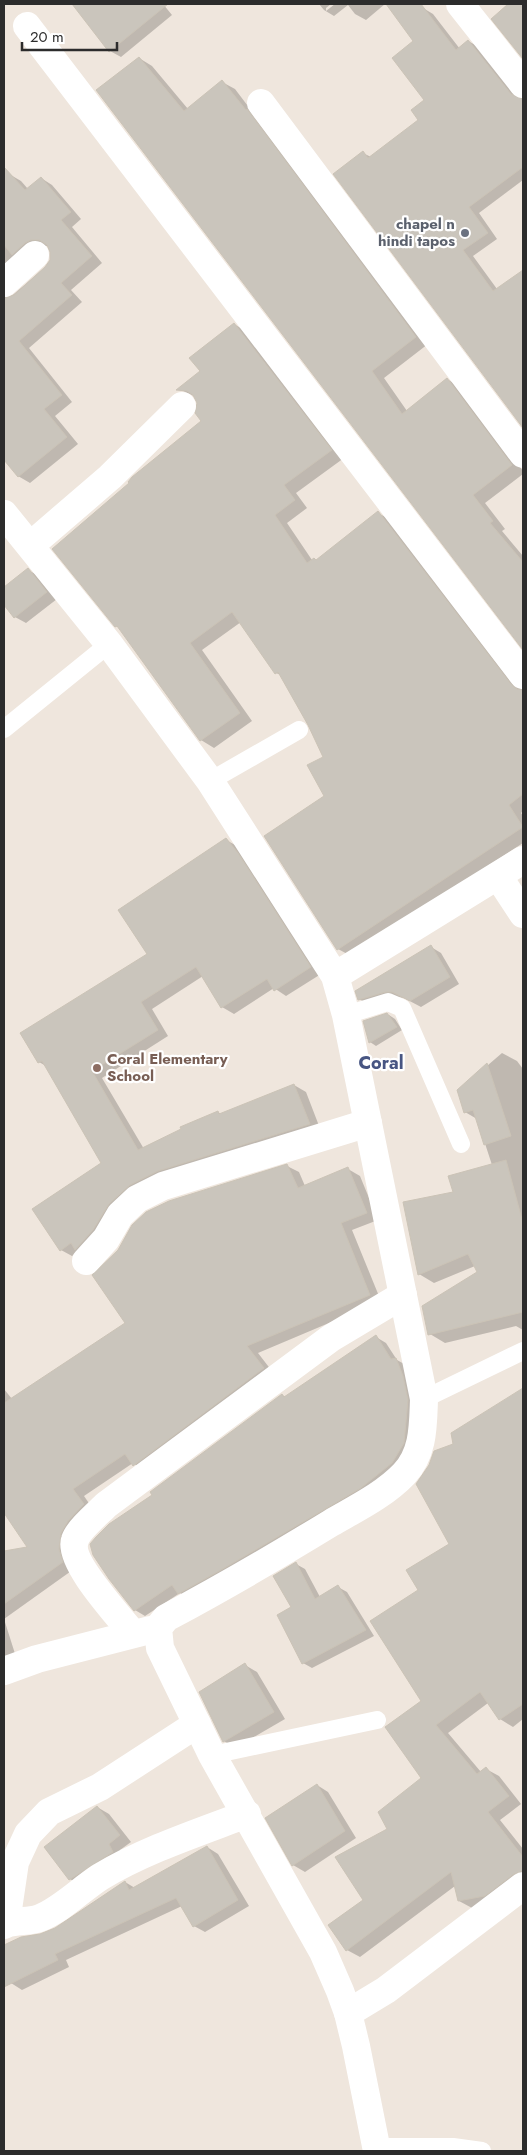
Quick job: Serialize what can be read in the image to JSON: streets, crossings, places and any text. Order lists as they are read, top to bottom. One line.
{"districts":["Coral"],"places":["chapel n hindi tapos","Coral Elementary School"],"scale_bar":"20 m"}
